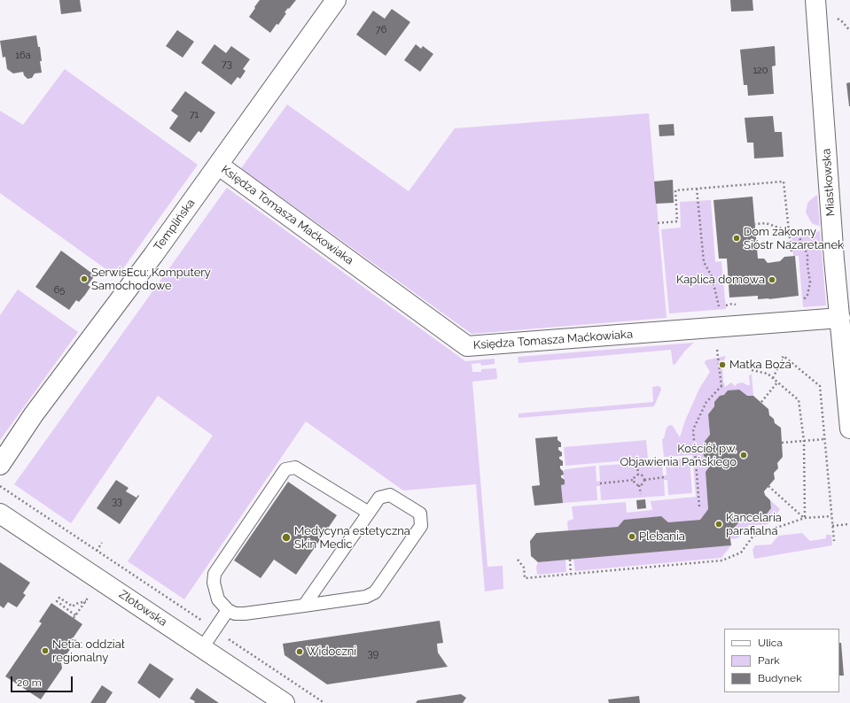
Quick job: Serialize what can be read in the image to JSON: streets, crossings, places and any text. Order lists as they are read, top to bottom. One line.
{"streets":{"street":["Miastkowska","Księdza Tomasza Maćkowiaka","Templińska","Złotowska"]},"crossings":[["Miastkowska","Księdza Tomasza Maćkowiaka"],["Księdza Tomasza Maćkowiaka","Templińska"]],"places":["Dom zakonny Sióstr Nazaretanek","SerwisEcu: Komputery Samochodowe","Kaplica domowa","Matka Boża","Kościół pw. Objawienia Pańskiego","Kancelaria parafialna","Plebania","Medycyna estetyczna Skin Medic","Netia: oddział regionalny","Widoczni"],"house_numbers":["76","16a","73","120","71","65","33","39"],"legend":["Ulica","Park","Budynek"],"scale_bar":"20 m"}
